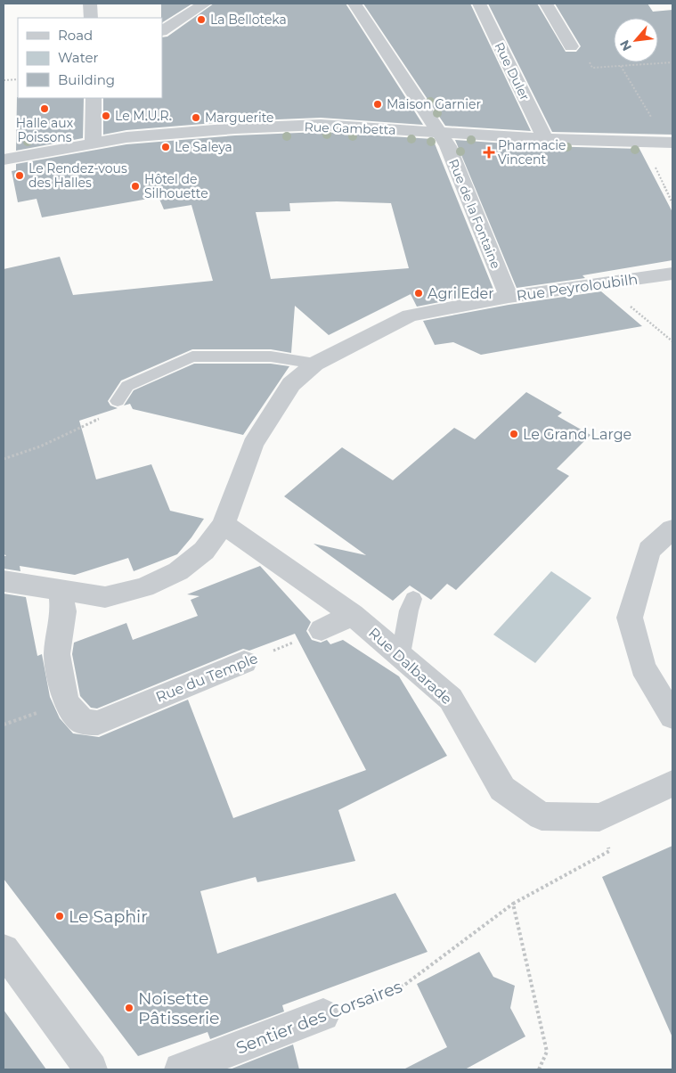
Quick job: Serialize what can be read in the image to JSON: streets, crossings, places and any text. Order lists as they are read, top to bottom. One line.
{"streets":{"street":["Rue Duler","Rue Gambetta","Rue de la Fontaine","Rue Peyroloubilh","Rue Dalbarade","Rue du Temple","Sentier des Corsaires"]},"crossings":[["Rue Duler","Rue Gambetta"],["Rue Gambetta","Rue de la Fontaine"],["Rue de la Fontaine","Rue Peyroloubilh"],["Rue Peyroloubilh","Rue Dalbarade"],["Rue Dalbarade","Sentier des Corsaires"]],"places":{"other":["La Belloteka","Maison Garnier","Halle aux Poissons","Le M.U.R.","Marguerite","Le Saleya","Le Rendez-vous des Halles","Hôtel de Silhouette","Agri Eder","Le Grand Large","Le Saphir","Noisette Pâtisserie"],"health":["Pharmacie Vincent"]},"legend":["Road","Water","Building"],"north":"bottom left"}
